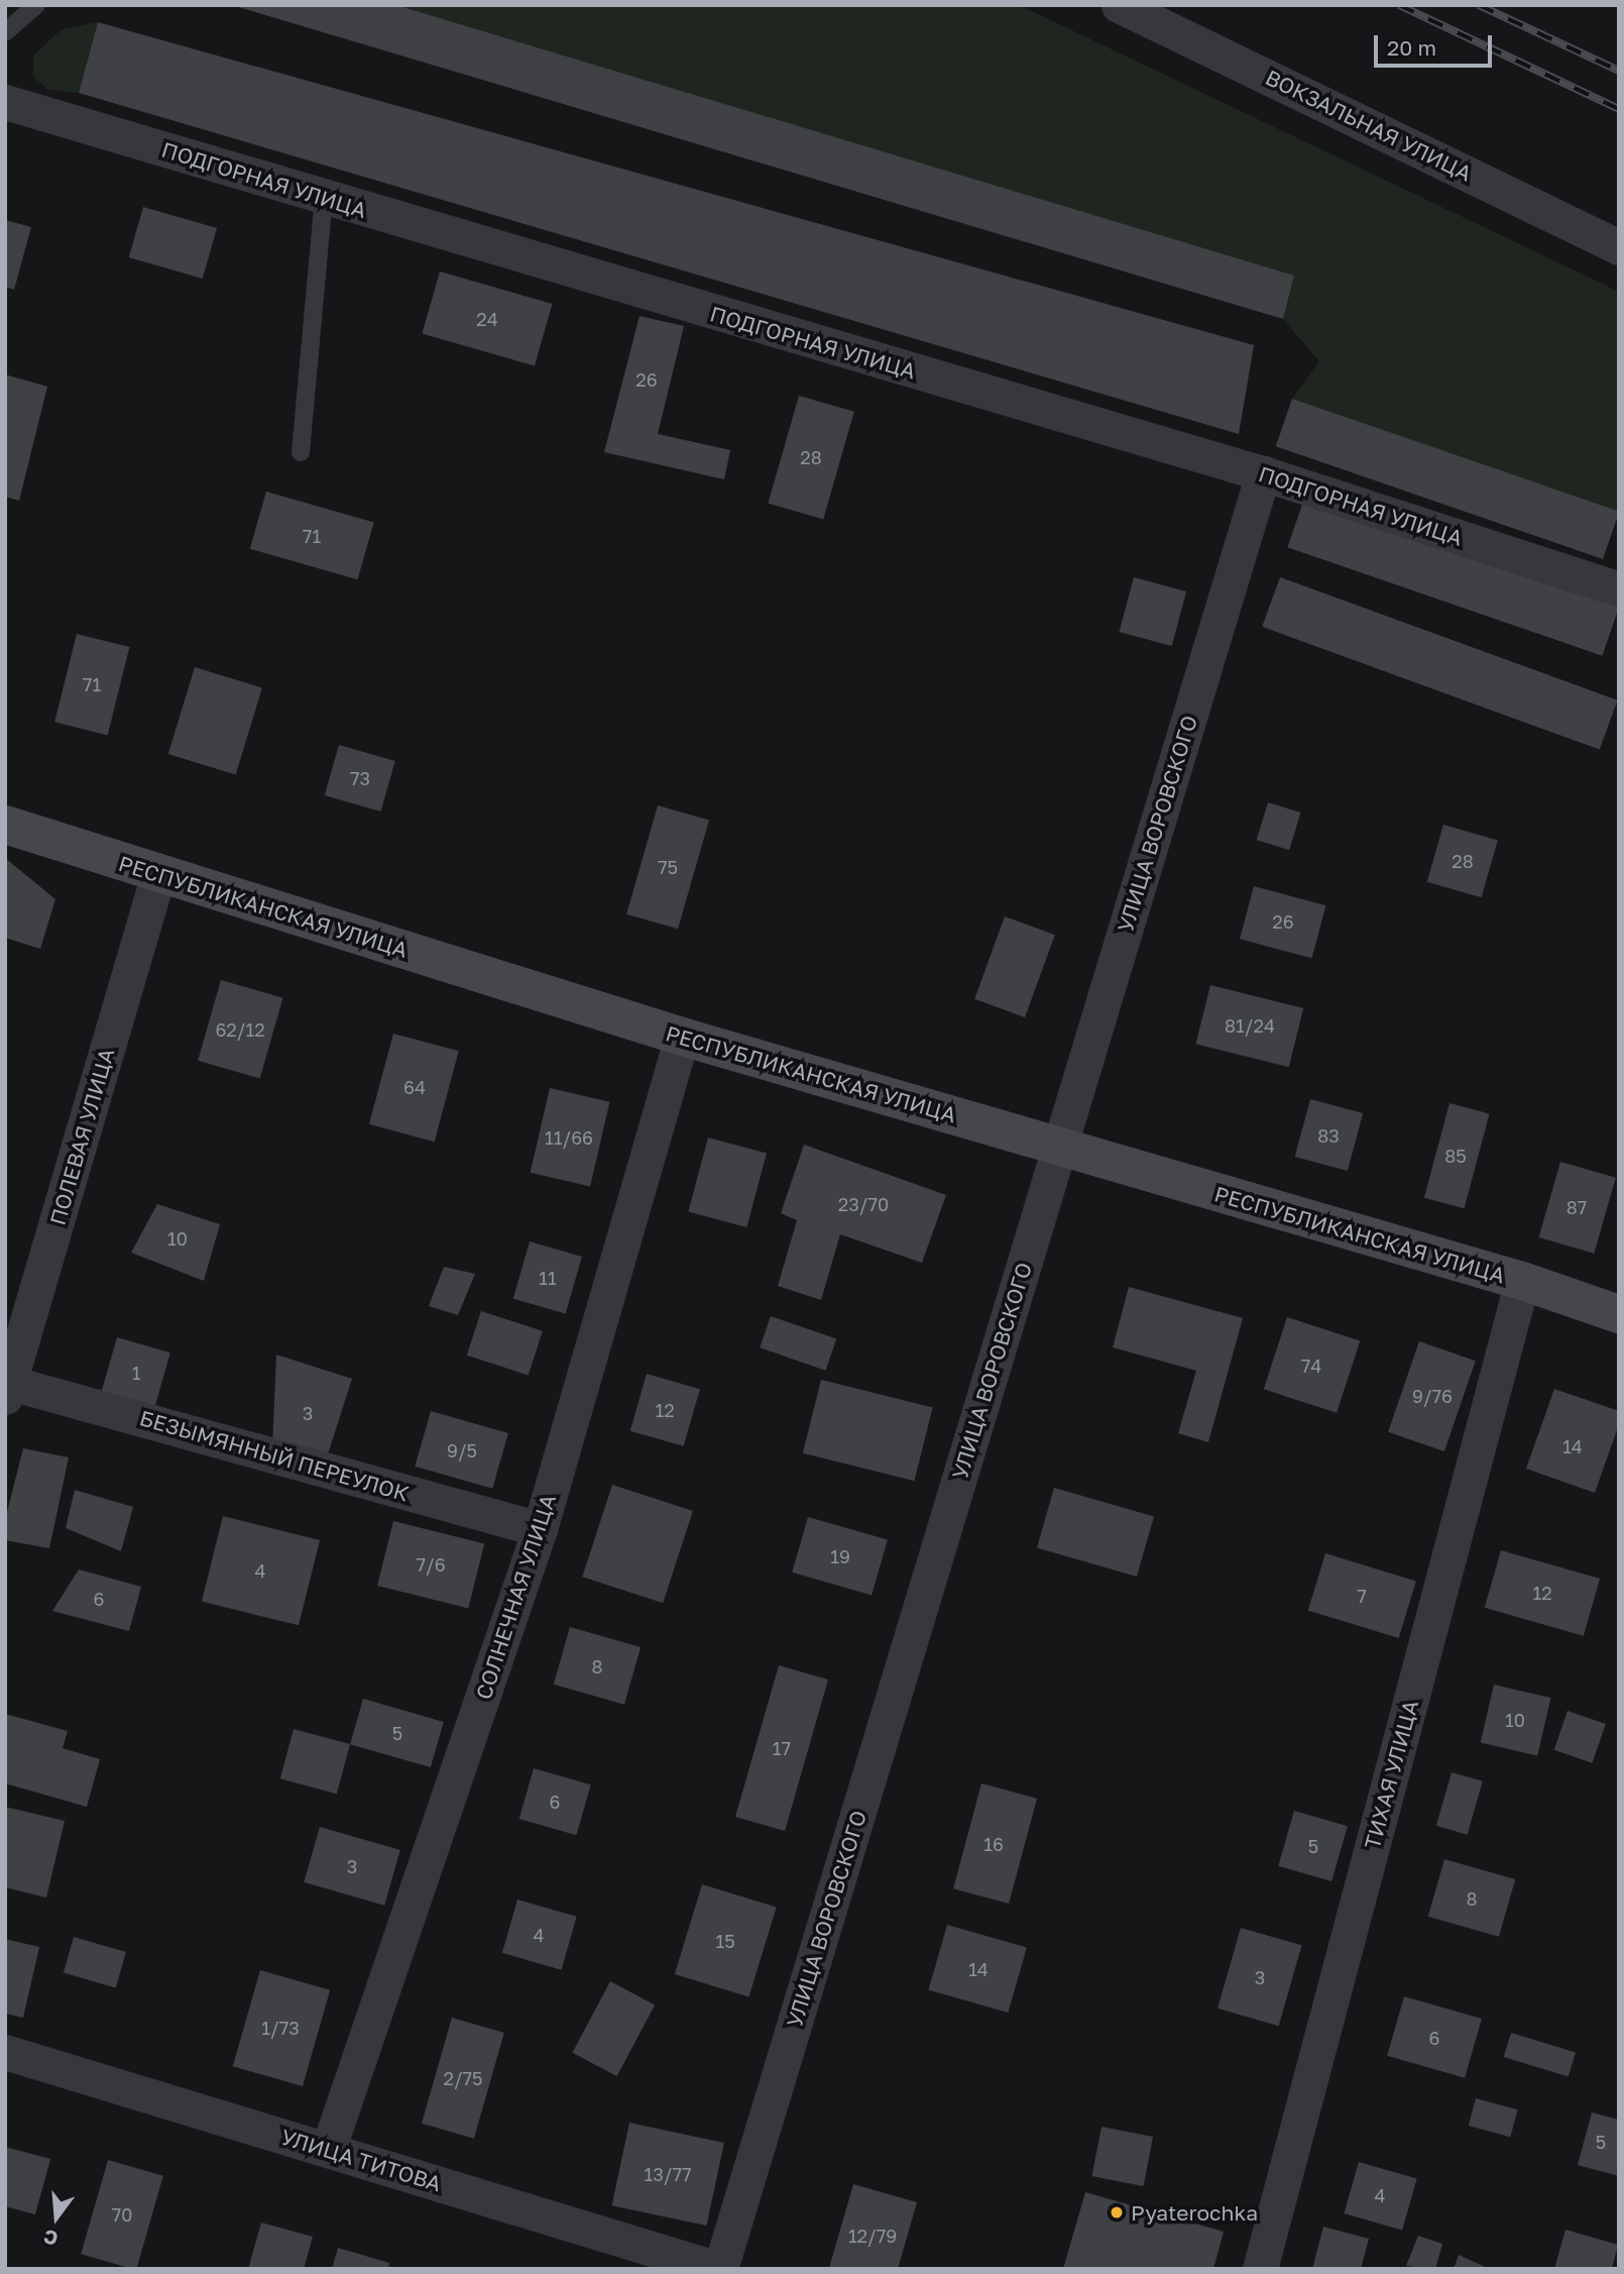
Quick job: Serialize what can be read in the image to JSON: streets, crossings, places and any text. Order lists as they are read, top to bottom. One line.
{"streets":{"street":["ВОКЗАЛЬНАЯ УЛИЦА","ПОДГОРНАЯ УЛИЦА","УЛИЦА ВОРОВСКОГО","РЕСПУБЛИКАНСКАЯ УЛИЦА","ПОЛЕВАЯ УЛИЦА","БЕЗЫМЯННЫЙ ПЕРЕУЛОК","СОЛНЕЧНАЯ УЛИЦА","ТИХАЯ УЛИЦА","УЛИЦА ТИТОВА"]},"crossings":[["ПОДГОРНАЯ УЛИЦА","УЛИЦА ВОРОВСКОГО"],["УЛИЦА ВОРОВСКОГО","РЕСПУБЛИКАНСКАЯ УЛИЦА"],["УЛИЦА ВОРОВСКОГО","УЛИЦА ТИТОВА"],["РЕСПУБЛИКАНСКАЯ УЛИЦА","ПОЛЕВАЯ УЛИЦА"],["РЕСПУБЛИКАНСКАЯ УЛИЦА","СОЛНЕЧНАЯ УЛИЦА"],["РЕСПУБЛИКАНСКАЯ УЛИЦА","ТИХАЯ УЛИЦА"],["ПОЛЕВАЯ УЛИЦА","БЕЗЫМЯННЫЙ ПЕРЕУЛОК"],["БЕЗЫМЯННЫЙ ПЕРЕУЛОК","СОЛНЕЧНАЯ УЛИЦА"],["СОЛНЕЧНАЯ УЛИЦА","УЛИЦА ТИТОВА"]],"places":["Pyaterochka"],"house_numbers":["24","26","28","71","71","73","28","75","26","81/24","62/12","64","83","11/66","85","23/70","87","10","11","74","1","9/76","12","3","14","9/5","19","7/6","4","12","7","6","8","10","5","17","6","16","5","3","8","4","15","14","3","1/73","6","2/75","5","13/77","4","70","12/79"],"scale_bar":"20 m","north":"bottom"}
